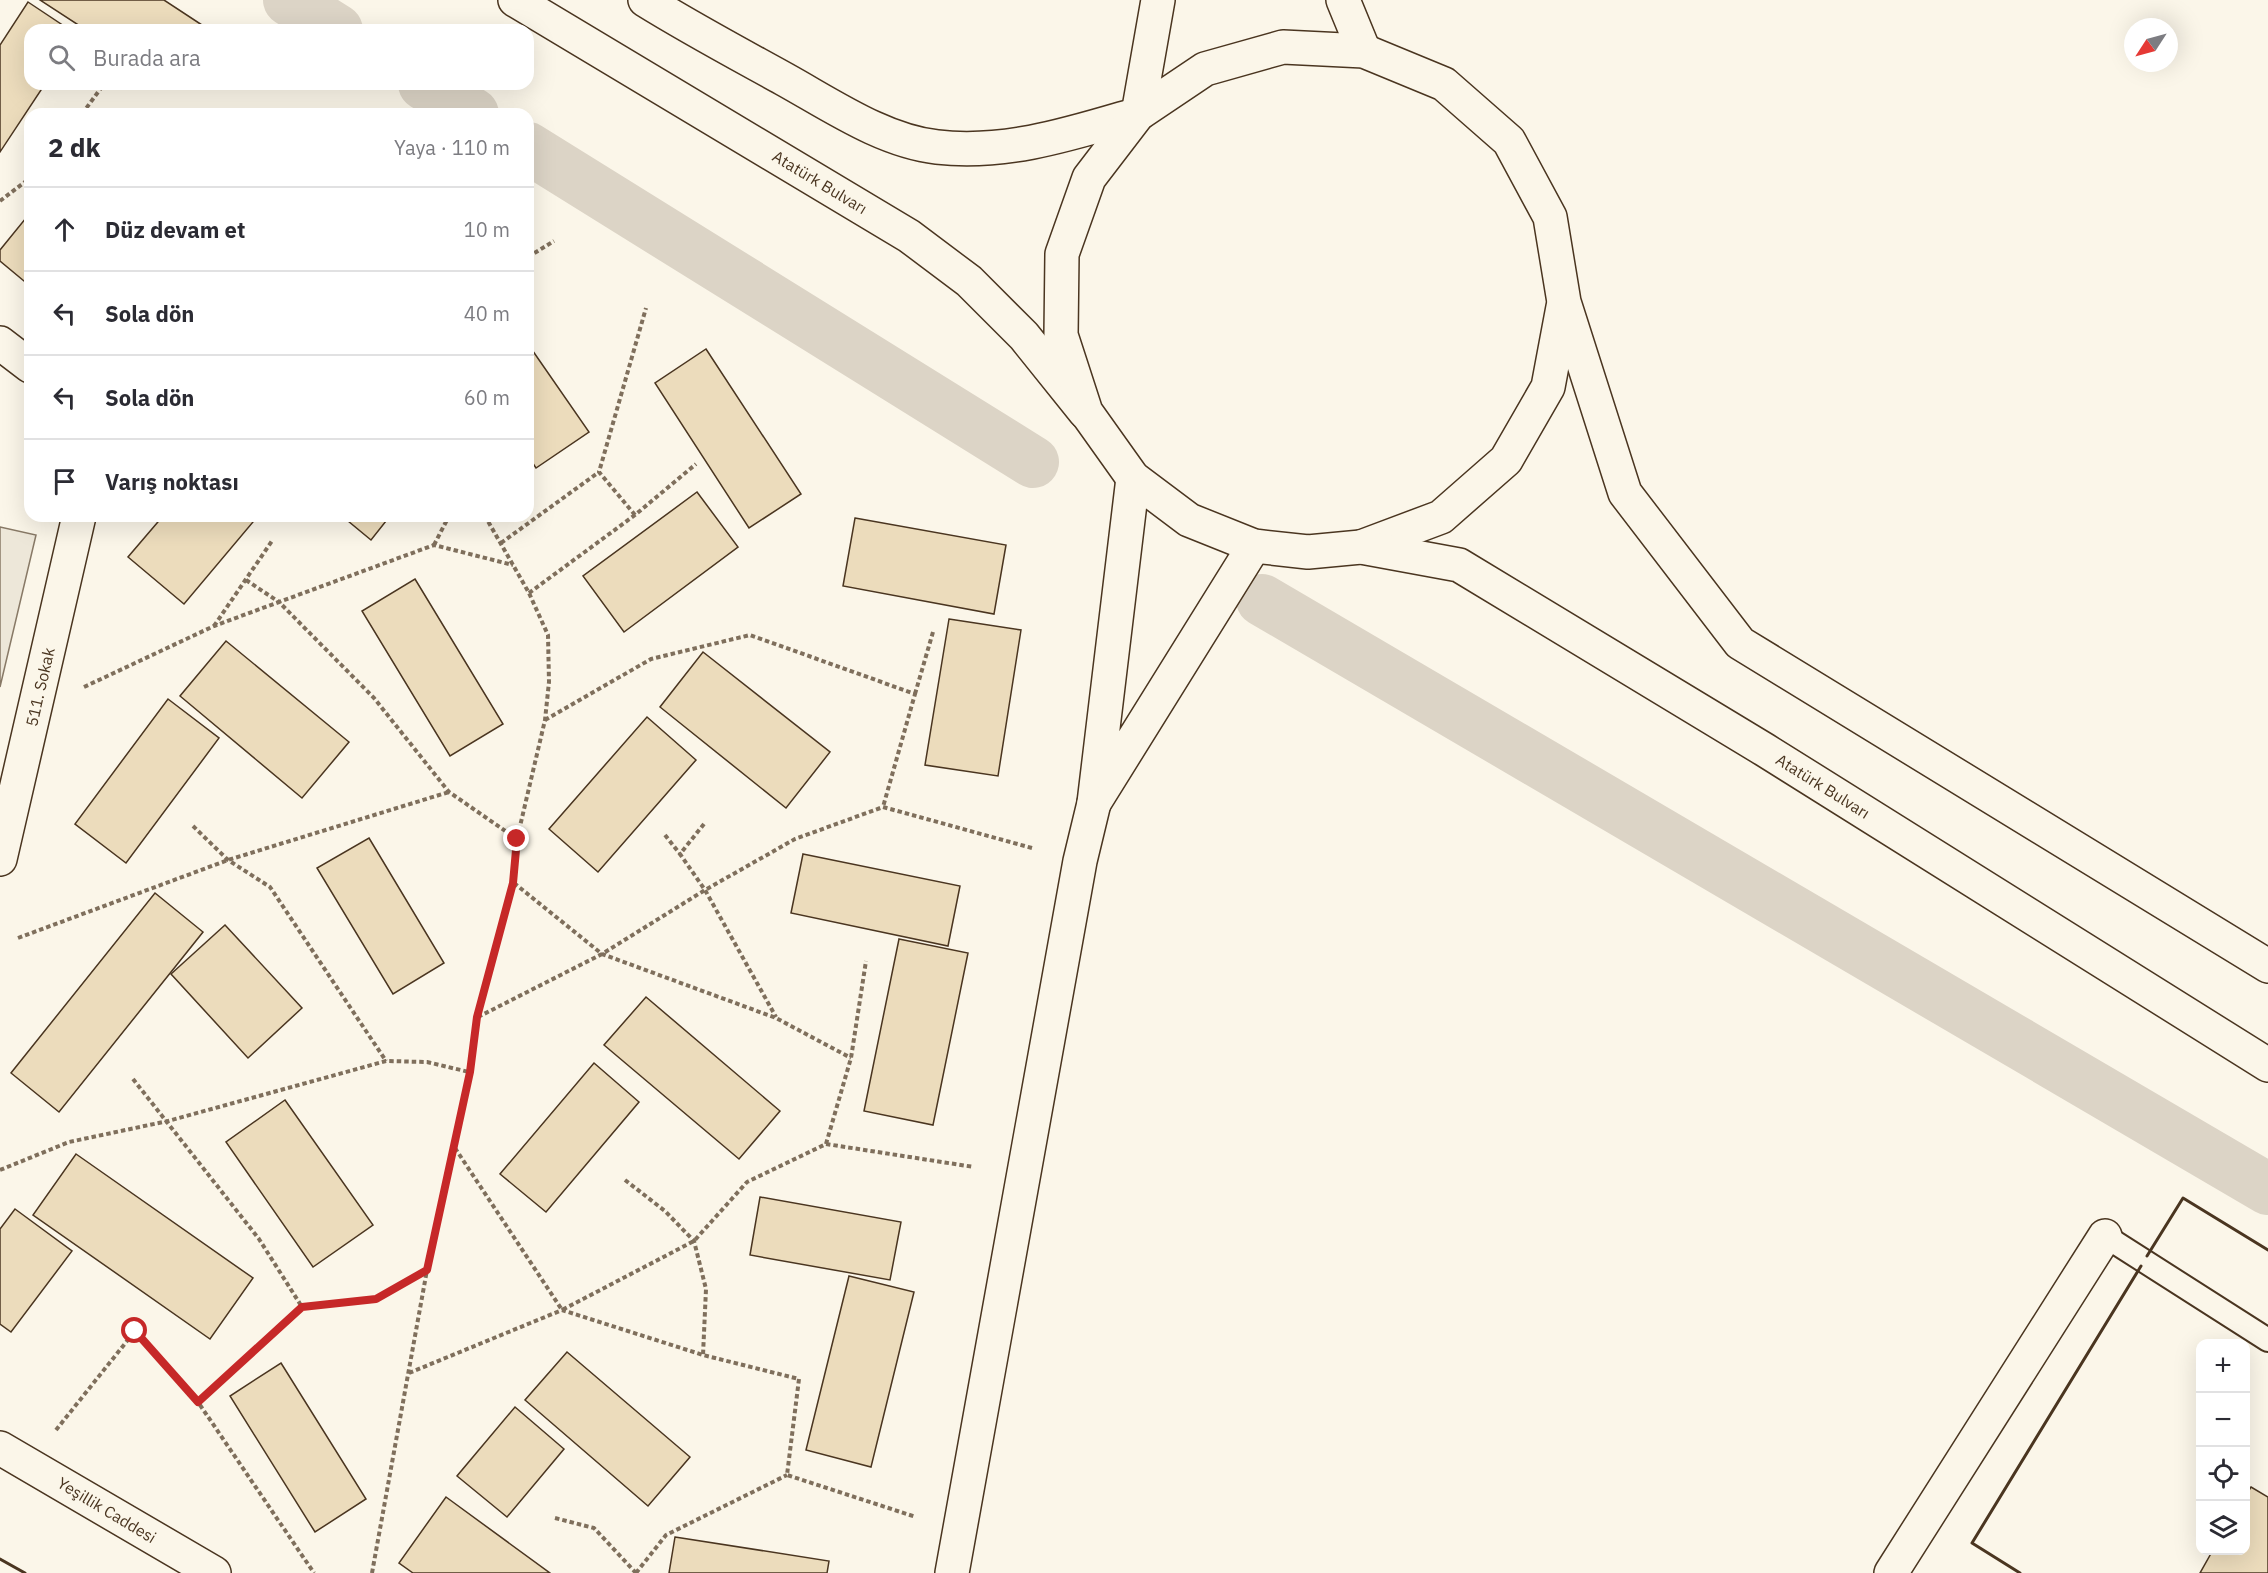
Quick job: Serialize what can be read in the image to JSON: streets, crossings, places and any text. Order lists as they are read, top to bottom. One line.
{"streets":{"main road":["Atatürk Bulvarı","511. Sokak","Yeşillik Caddesi"]},"north":"bottom left","page":{"search":"Burada ara","heading":["2 dk","Yaya · 110 m"],"list":[["Düz devam et","10 m"],["Sola dön","40 m"],["Sola dön","60 m"],"Varış noktası"],"map_buttons":["+","−"]}}
